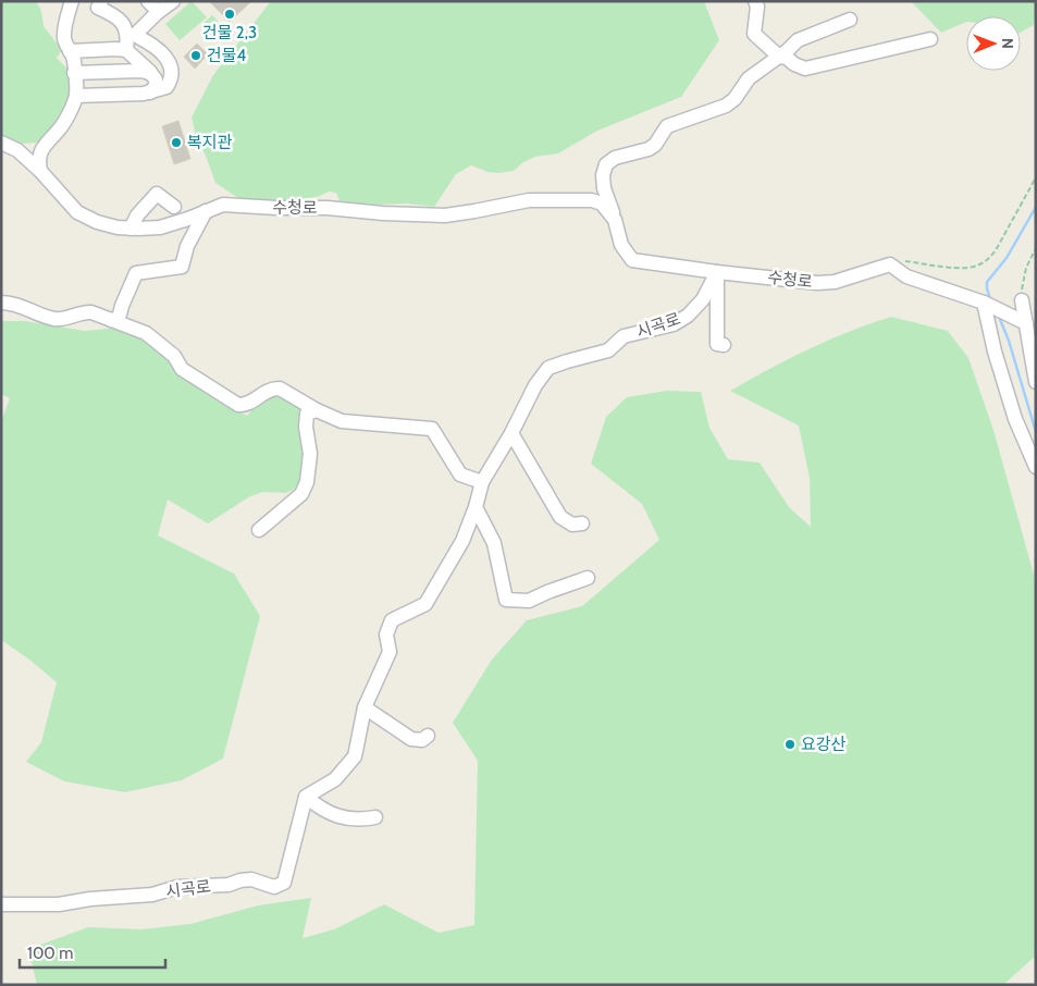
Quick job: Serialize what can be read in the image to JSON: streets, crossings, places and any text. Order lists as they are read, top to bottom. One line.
{"streets":{"street":["수청로","시곡로"]},"crossings":[["수청로","시곡로"]],"places":["건물 2,3","건물4","복지관","요강산"],"scale_bar":"100 m","north":"right"}
